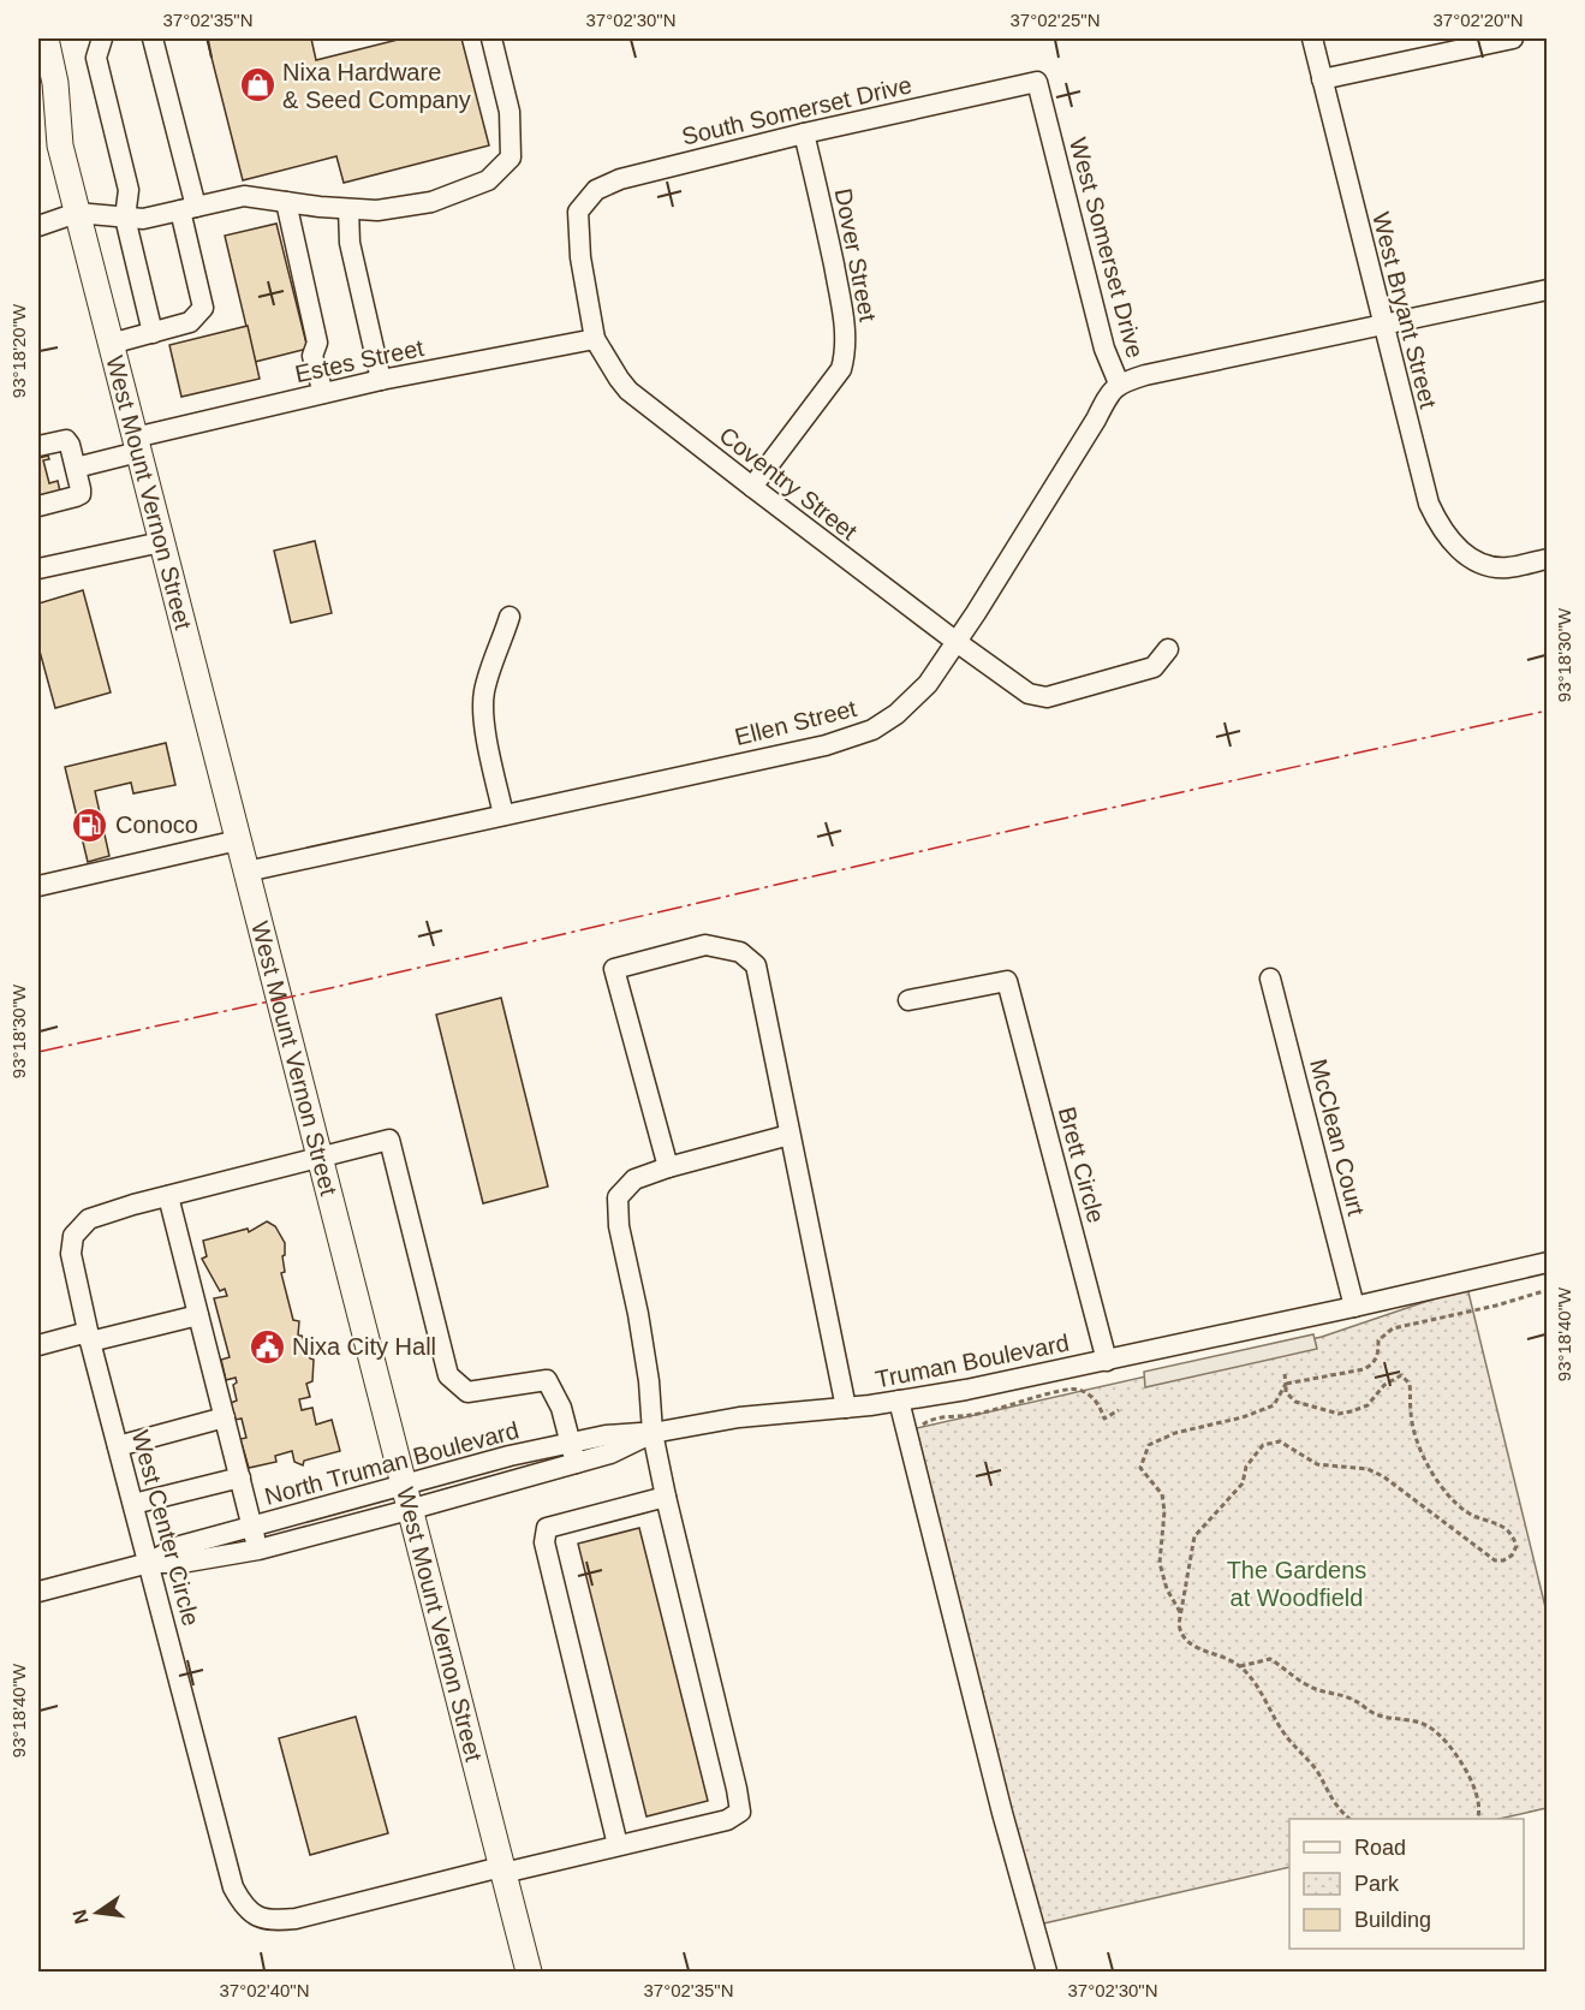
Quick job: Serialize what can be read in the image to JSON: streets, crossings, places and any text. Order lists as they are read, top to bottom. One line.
{"streets":{"main road":["West Mount Vernon Street"],"street":["South Somerset Drive","West Somerset Drive","Dover Street","West Bryant Street","Estes Street","Coventry Street","Ellen Street","McClean Court","Brett Circle","Truman Boulevard","North Truman Boulevard","West Center Circle"]},"crossings":[["South Somerset Drive","West Somerset Drive"],["South Somerset Drive","Dover Street"],["South Somerset Drive","Coventry Street"],["West Somerset Drive","Ellen Street"],["Dover Street","Coventry Street"],["Estes Street","Coventry Street"],["Estes Street","West Mount Vernon Street"],["Coventry Street","Ellen Street"],["West Mount Vernon Street","Ellen Street"],["West Mount Vernon Street","Truman Boulevard"],["West Mount Vernon Street","North Truman Boulevard"],["West Mount Vernon Street","West Center Circle"],["McClean Court","Truman Boulevard"],["Brett Circle","Truman Boulevard"],["Truman Boulevard","North Truman Boulevard"],["North Truman Boulevard","West Center Circle"]],"parks":["The Gardens at Woodfield"],"places":{"shop":["Nixa Hardware & Seed Company"],"fuel station":["Conoco"],"public building":["Nixa City Hall"]},"legend":["Road","Park","Building"],"north":"left","coordinates":["37°02'35\"N","37°02'30\"N","37°02'25\"N","37°02'20\"N","93°18'20\"W","93°18'30\"W","93°18'40\"W","37°02'40\"N"]}
